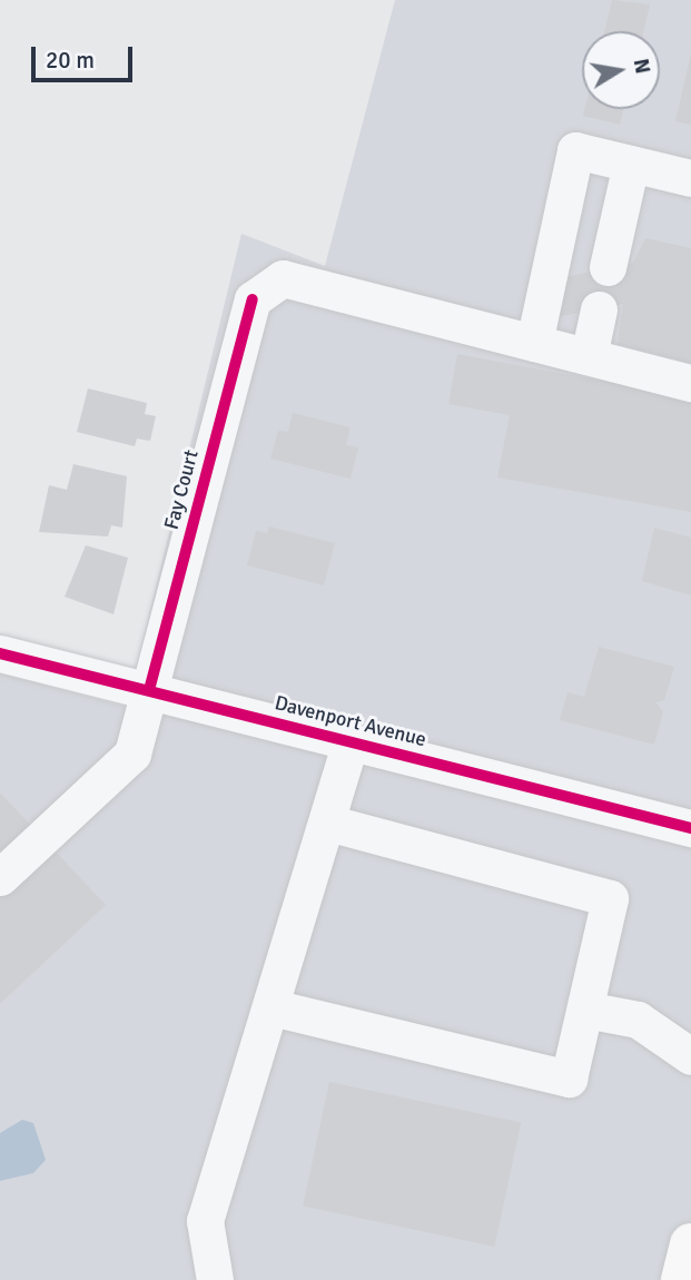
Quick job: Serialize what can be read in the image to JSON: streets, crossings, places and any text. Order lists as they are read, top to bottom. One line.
{"streets":{"street":["Fay Court","Davenport Avenue"]},"crossings":[["Fay Court","Davenport Avenue"]],"scale_bar":"20 m","north":"right"}
